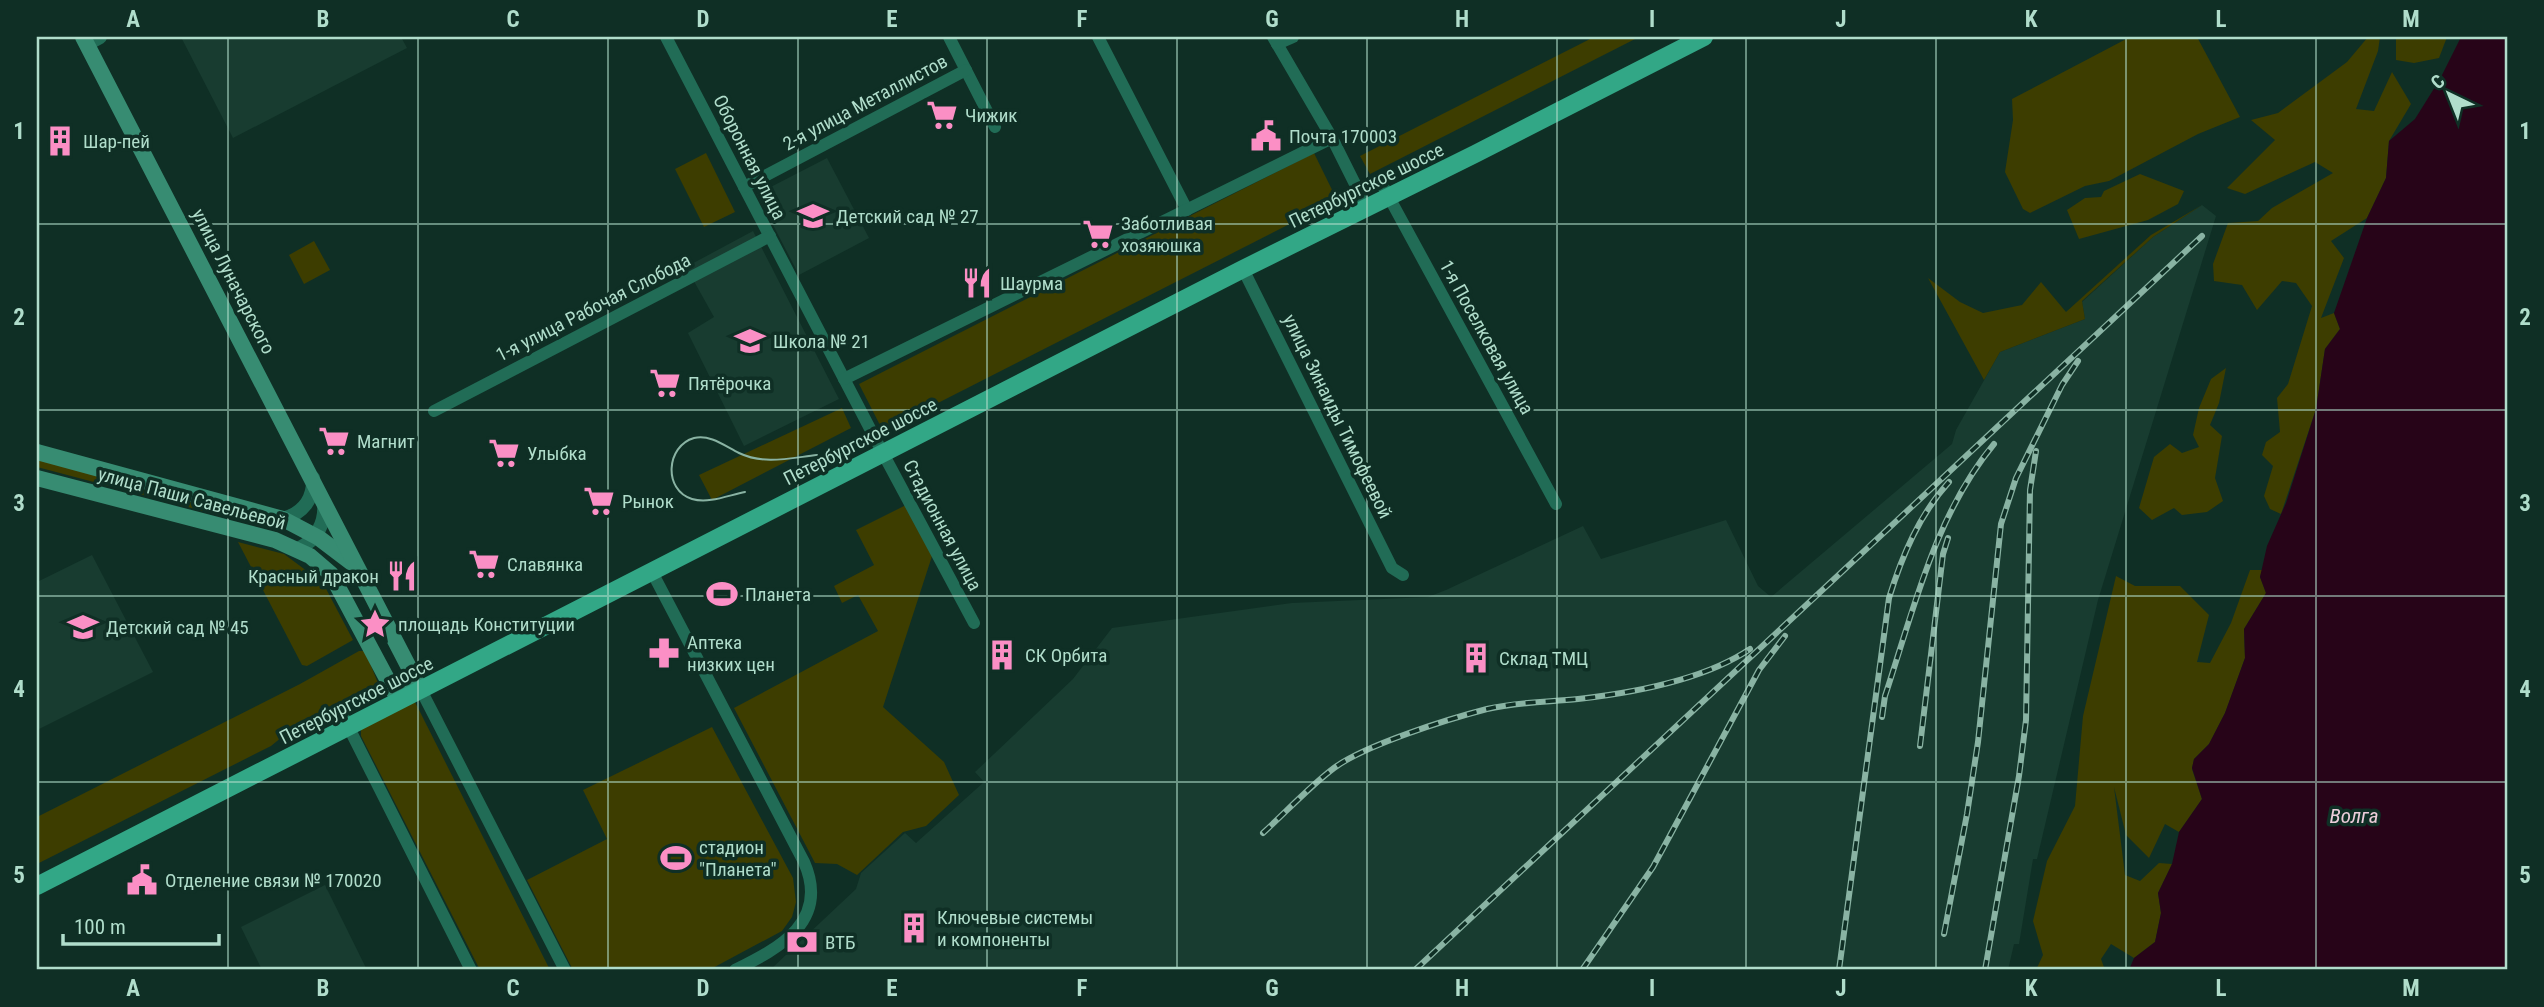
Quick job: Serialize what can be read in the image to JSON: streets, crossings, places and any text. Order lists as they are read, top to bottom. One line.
{"streets":{"main road":["Петербургское шоссе","улица Луначарского","улица Паши Савельевой"],"street":["2-я улица Металлистов","Оборонная улица","1-я улица Рабочая Слобода","1-я Поселковая улица","улица Зинаиды Тимофеевой","Стадионная улица"]},"crossings":[["2-я улица Металлистов","Оборонная улица"],["Оборонная улица","Петербургское шоссе"],["Оборонная улица","1-я улица Рабочая Слобода"],["Оборонная улица","Стадионная улица"],["Петербургское шоссе","1-я Поселковая улица"],["Петербургское шоссе","улица Зинаиды Тимофеевой"],["Петербургское шоссе","улица Паши Савельевой"],["Петербургское шоссе","Стадионная улица"],["улица Луначарского","улица Паши Савельевой"]],"water":["Волга"],"places":{"supermarket":["Чижик","Заботливая хозяюшка","Пятёрочка","Магнит","Улыбка","Рынок","Славянка"],"public building":["Почта 170003","Отделение связи № 170020"],"building":["Шар-пей","СК Орбита","Склад ТМЦ","Ключевые системы и компоненты"],"school or university":["Детский сад № 27","Школа № 21","Детский сад № 45"],"restaurant":["Шаурма","Красный дракон"],"sports":["Планета","стадион \"Планета\""],"place":["площадь Конституции"],"pharmacy":["Аптека низких цен"],"bank":["ВТБ"]},"scale_bar":"100 m","north":"top left","grid":{"columns":["A","B","C","D","E","F","G","H","I","J","K","L","M"],"rows":["1","2","3","4","5"]}}
